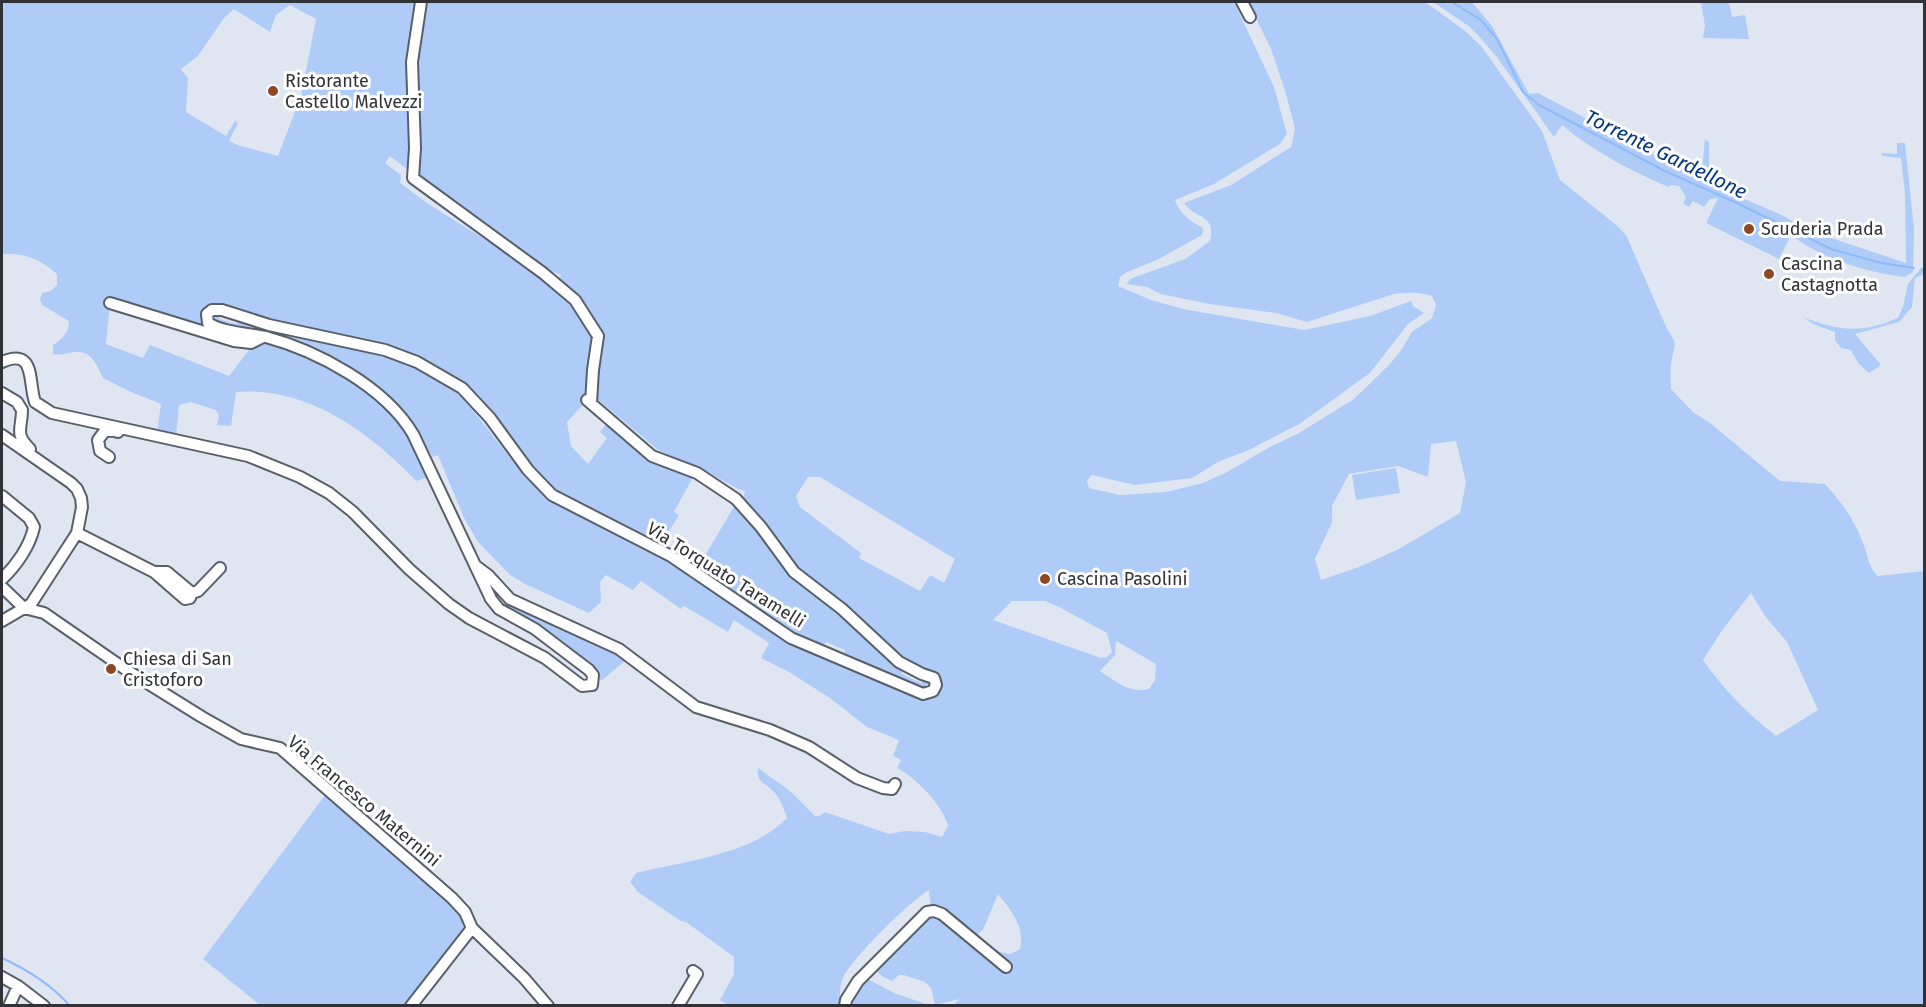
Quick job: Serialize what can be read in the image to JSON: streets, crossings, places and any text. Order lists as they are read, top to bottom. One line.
{"streets":{"street":["Via Torquato Taramelli","Via Francesco Maternini"]},"water":["Torrente Gardellone"],"places":["Ristorante Castello Malvezzi","Scuderia Prada","Cascina Castagnotta","Cascina Pasolini","Chiesa di San Cristoforo"]}
